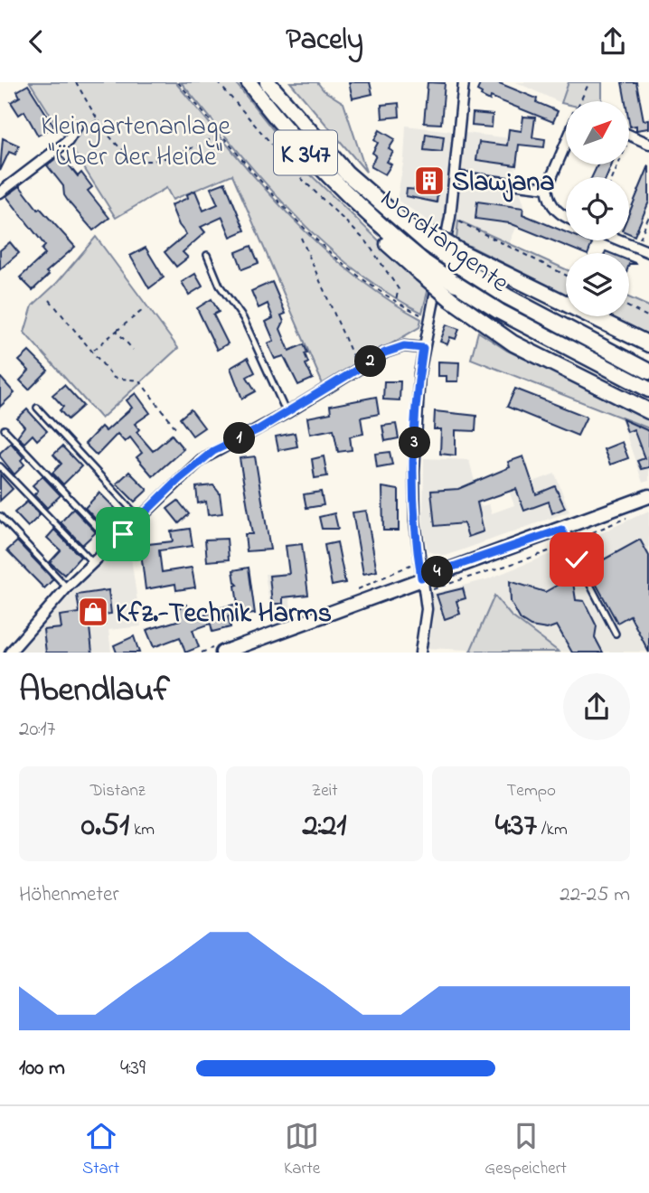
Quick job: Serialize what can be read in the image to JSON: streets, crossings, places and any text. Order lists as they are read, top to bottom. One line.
{"streets":{"highway":["K 347","Nordtangente"]},"crossings":[["K 347","Nordtangente"]],"parks":["Kleingartenanlage \"Über der Heide\""],"places":{"building":["Slawjana"],"shop":["Kfz.-Technik Harms"]},"north":"top right","page":{"header":"Pacely","pins":["2","1","3","4"],"heading":["Abendlauf","20:17"],"stats":[["Distanz","0.51 km"],["Zeit","2:21"],["Tempo","4:37 /km"]],"chart":["Höhenmeter","22–25 m"],"list":[{"name":"100 m","note":"4:39"}],"tabs":["Start","Karte","Gespeichert"]}}
